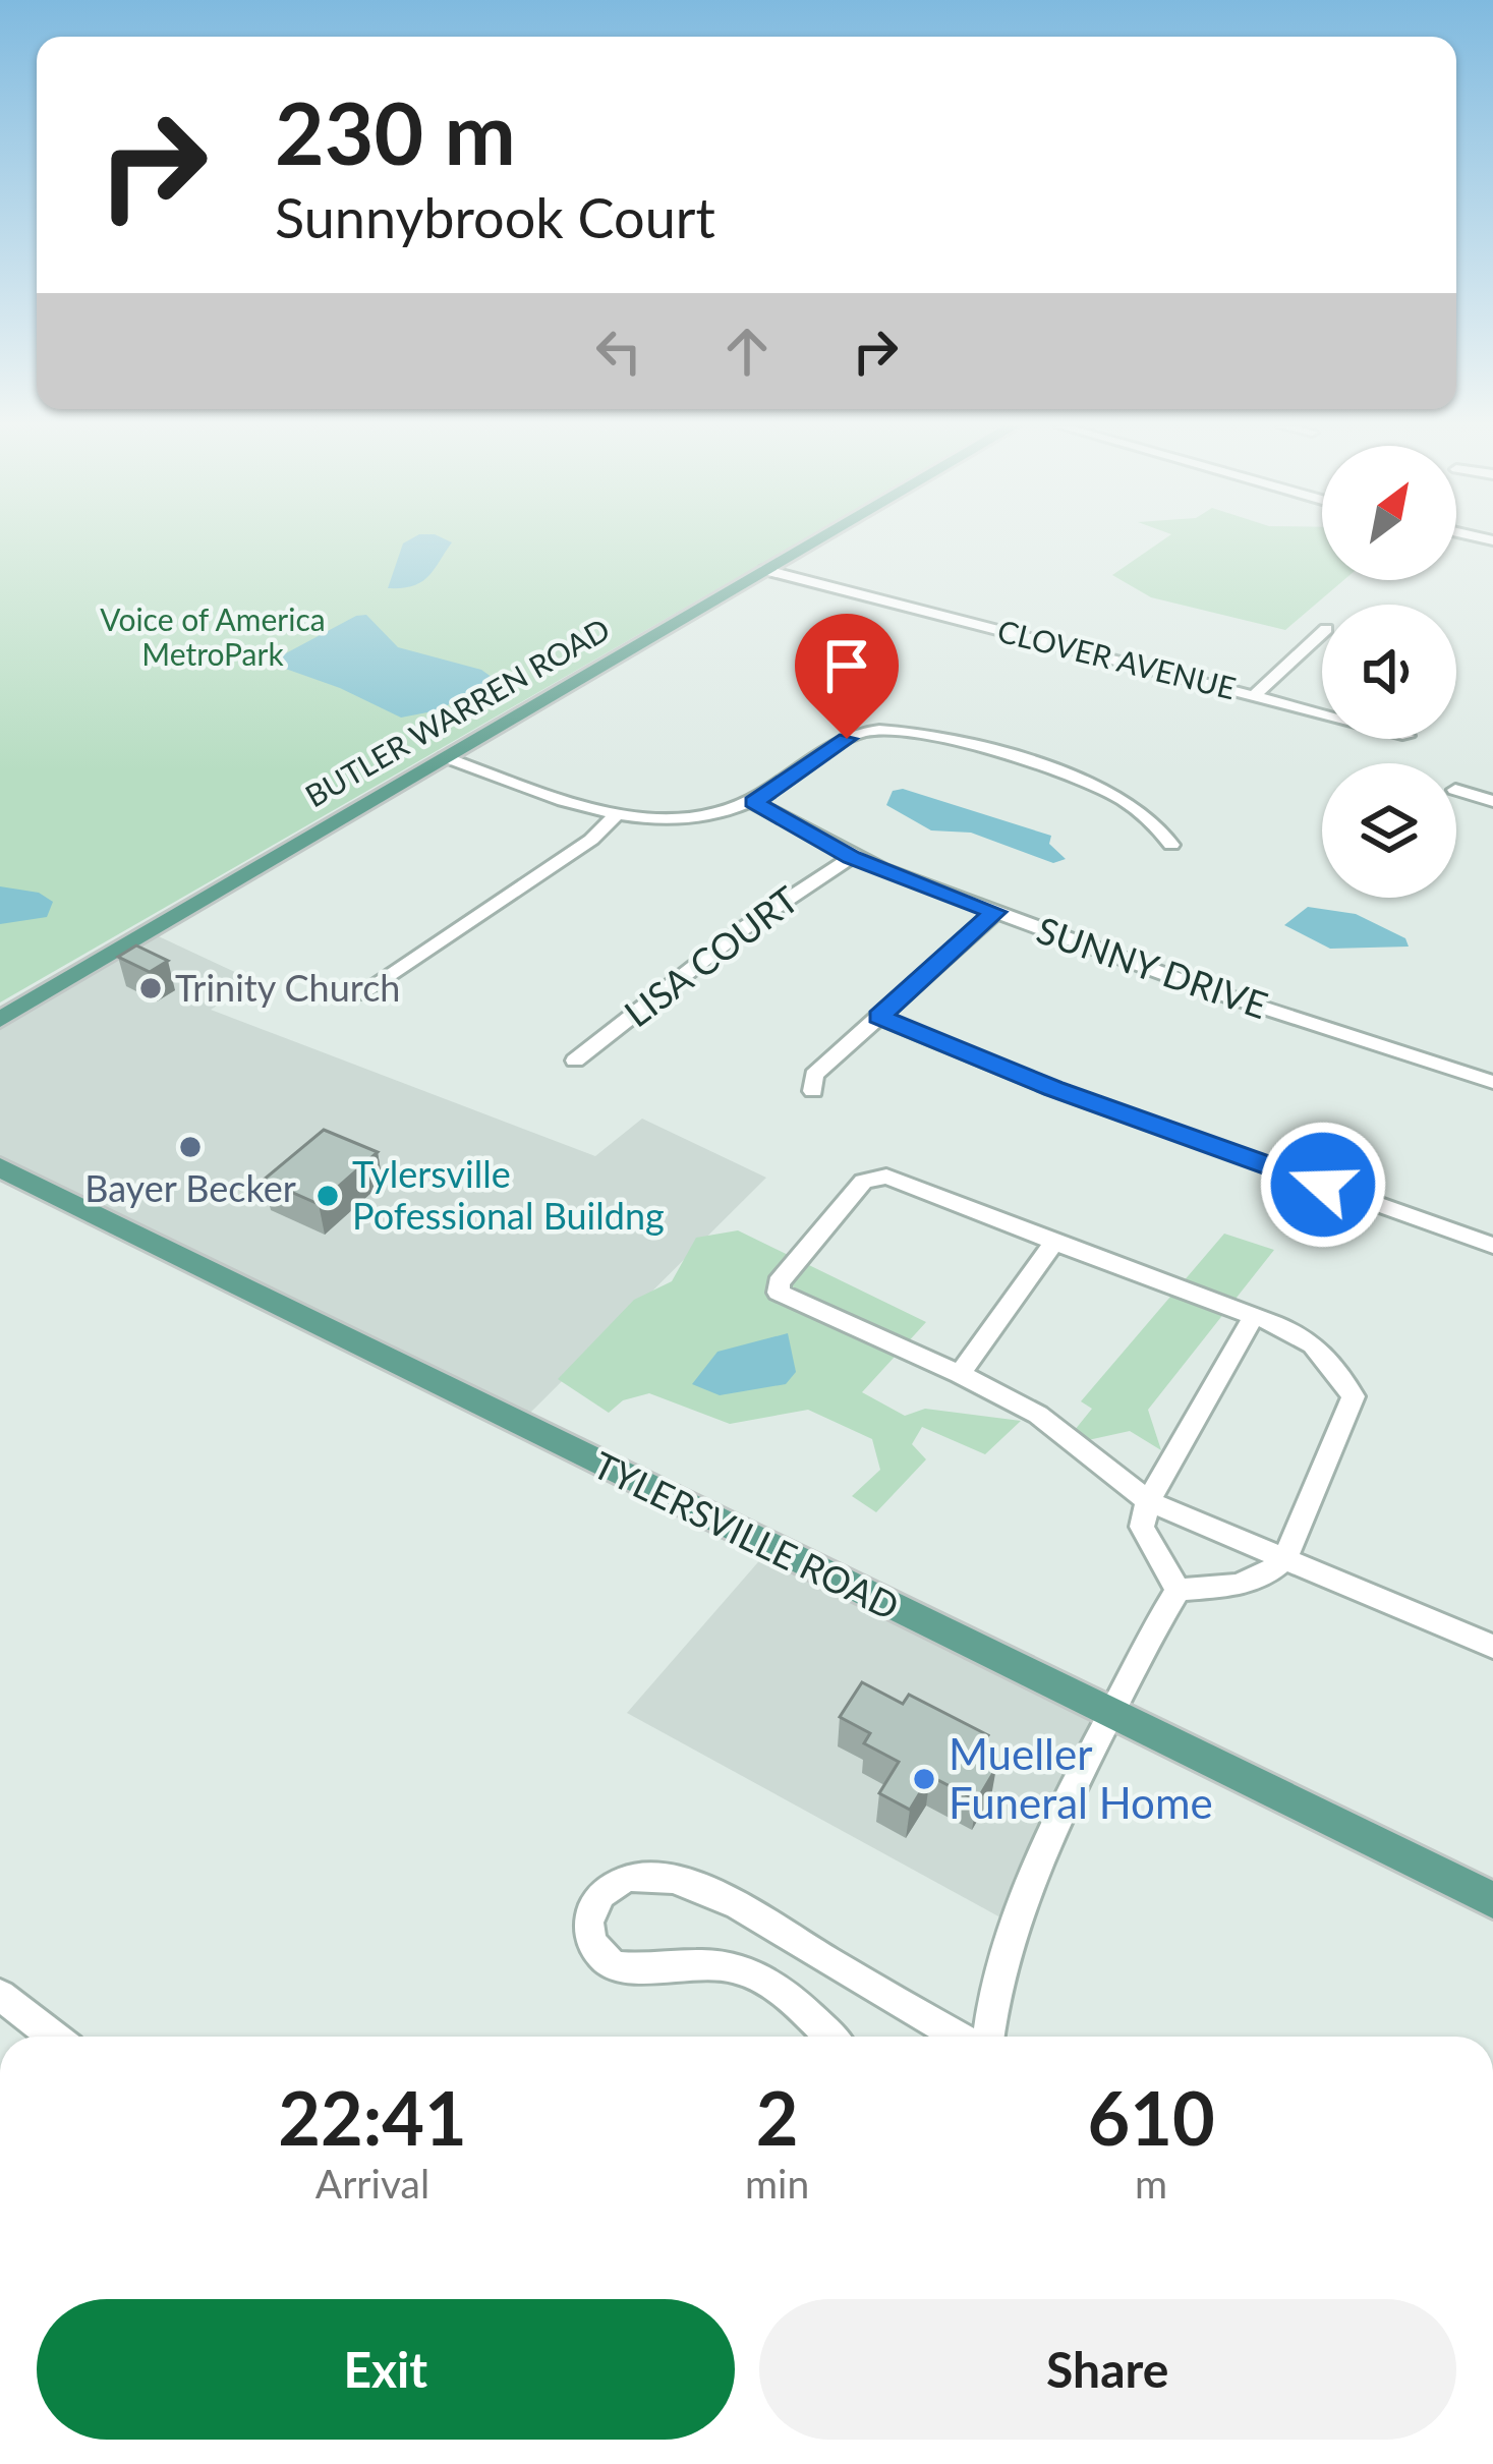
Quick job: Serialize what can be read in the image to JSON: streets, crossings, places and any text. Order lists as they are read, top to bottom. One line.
{"streets":{"main road":["BUTLER WARREN ROAD","TYLERSVILLE ROAD"],"street":["CLOVER AVENUE","LISA COURT","SUNNY DRIVE"]},"crossings":[["CLOVER AVENUE","BUTLER WARREN ROAD"],["LISA COURT","SUNNY DRIVE"]],"parks":["Voice of America MetroPark"],"places":["Trinity Church","Bayer Becker","Tylersville Pofessional Buildng","Mueller Funeral Home"],"north":"top right","page":{"turn":["230 m","Sunnybrook Court"],"eta":["22:41","Arrival","2","min","610","m"],"buttons":["Exit","Share"]}}
